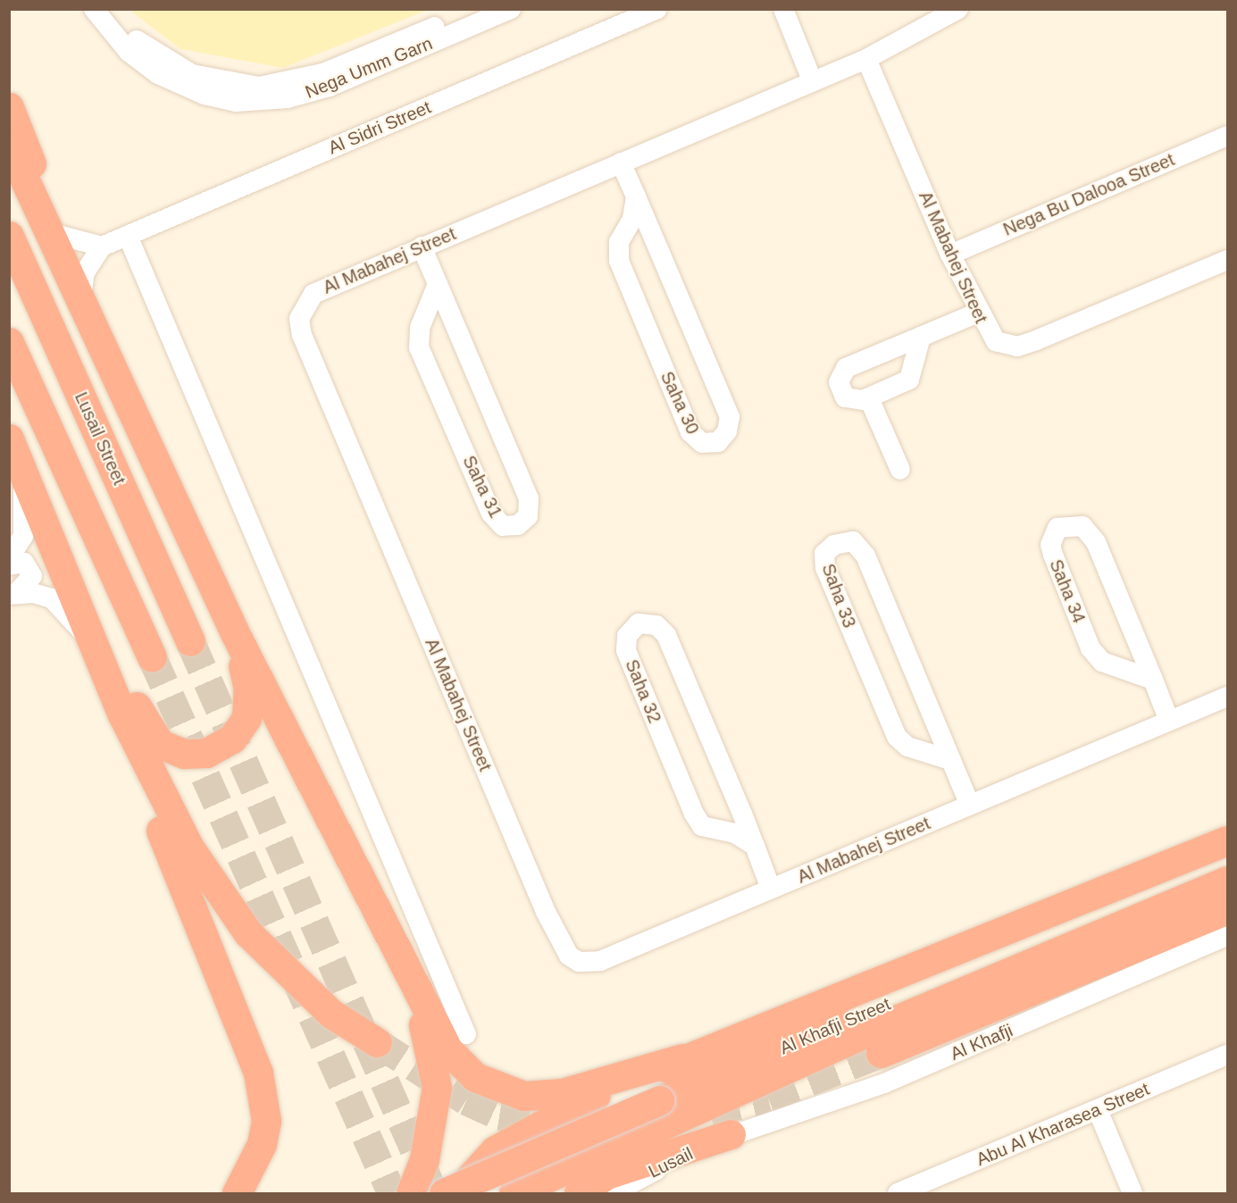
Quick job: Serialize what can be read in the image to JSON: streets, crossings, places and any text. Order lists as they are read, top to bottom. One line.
{"streets":{"highway":["Lusail Street","Al Khafji Street"],"street":["Nega Umm Garn","Al Sidri Street","Nega Bu Dalooa Street","Al Mabahej Street","Saha 30","Saha 31","Saha 34","Saha 33","Saha 32","Al Khafji","Abu Al Kharasea Street","Lusail"]},"crossings":[["Nega Bu Dalooa Street","Al Mabahej Street"],["Al Mabahej Street","Saha 30"],["Al Mabahej Street","Saha 31"],["Al Mabahej Street","Saha 34"],["Al Mabahej Street","Saha 33"],["Al Mabahej Street","Saha 32"],["Al Khafji","Lusail"]]}
